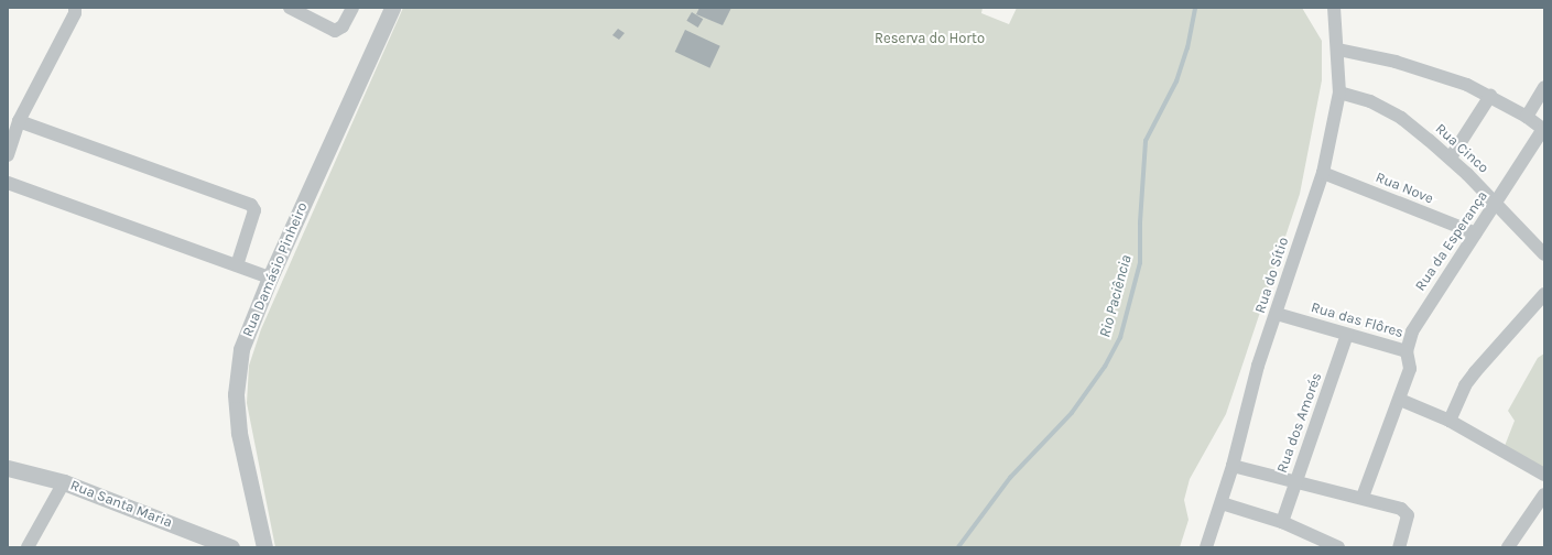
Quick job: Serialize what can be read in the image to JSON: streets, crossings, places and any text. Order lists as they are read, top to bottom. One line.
{"streets":{"street":["Rua Cinco","Rua Nove","Rua da Esperança","Rua Damásio Pinheiro","Rua do Sítio","Rua das Flôres","Rua dos Amorés","Rua Santa Maria"]},"crossings":[["Rua Cinco","Rua da Esperança"],["Rua Cinco","Rua do Sítio"],["Rua Nove","Rua da Esperança"],["Rua Nove","Rua do Sítio"],["Rua da Esperança","Rua das Flôres"],["Rua do Sítio","Rua das Flôres"],["Rua das Flôres","Rua dos Amorés"]],"water":["Rio Paciência"],"parks":["Reserva do Horto"]}
